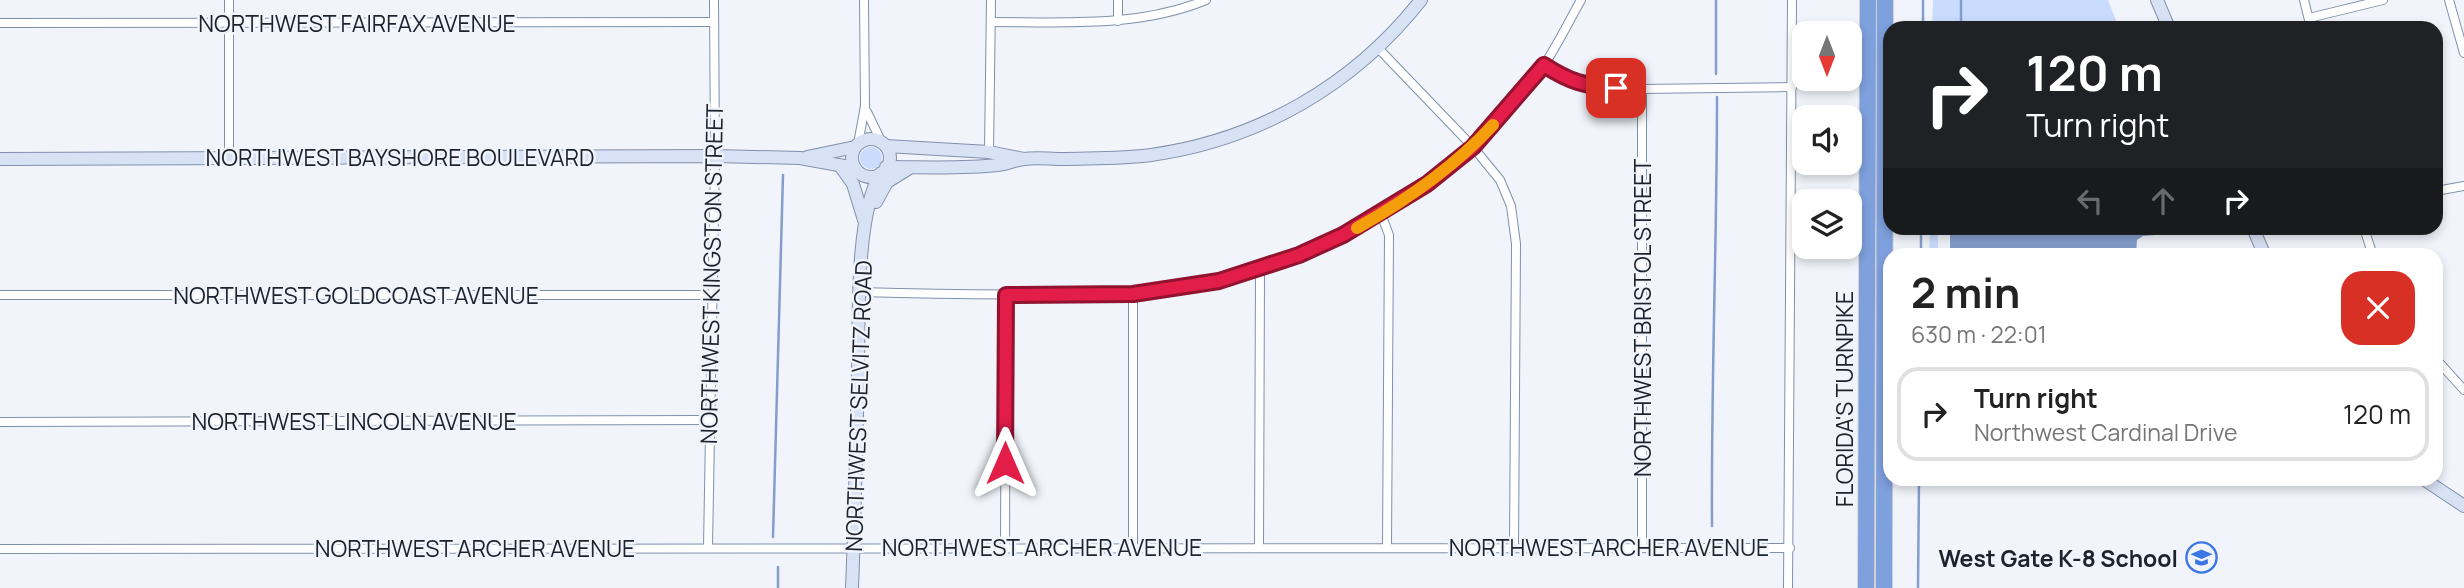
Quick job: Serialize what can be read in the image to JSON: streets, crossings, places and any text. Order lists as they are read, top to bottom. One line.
{"streets":{"highway":["FLORIDA'S TURNPIKE"],"main road":["NORTHWEST BAYSHORE BOULEVARD","NORTHWEST SELVITZ ROAD"],"street":["NORTHWEST FAIRFAX AVENUE","NORTHWEST KINGSTON STREET","NORTHWEST GOLDCOAST AVENUE","NORTHWEST BRISTOL STREET","NORTHWEST LINCOLN AVENUE","NORTHWEST ARCHER AVENUE"]},"crossings":[["NORTHWEST FAIRFAX AVENUE","NORTHWEST KINGSTON STREET"],["NORTHWEST BAYSHORE BOULEVARD","NORTHWEST KINGSTON STREET"],["NORTHWEST BAYSHORE BOULEVARD","NORTHWEST SELVITZ ROAD"],["NORTHWEST KINGSTON STREET","NORTHWEST GOLDCOAST AVENUE"],["NORTHWEST KINGSTON STREET","NORTHWEST LINCOLN AVENUE"],["NORTHWEST KINGSTON STREET","NORTHWEST ARCHER AVENUE"],["NORTHWEST BRISTOL STREET","NORTHWEST ARCHER AVENUE"],["NORTHWEST SELVITZ ROAD","NORTHWEST ARCHER AVENUE"]],"places":{"school or university":["West Gate K-8 School"]},"north":"bottom","page":{"turn":["120 m","Turn right"],"heading":["2 min","630 m · 22:01"],"list":[{"name":"Turn right","note":"Northwest Cardinal Drive","value":"120 m"}]}}
